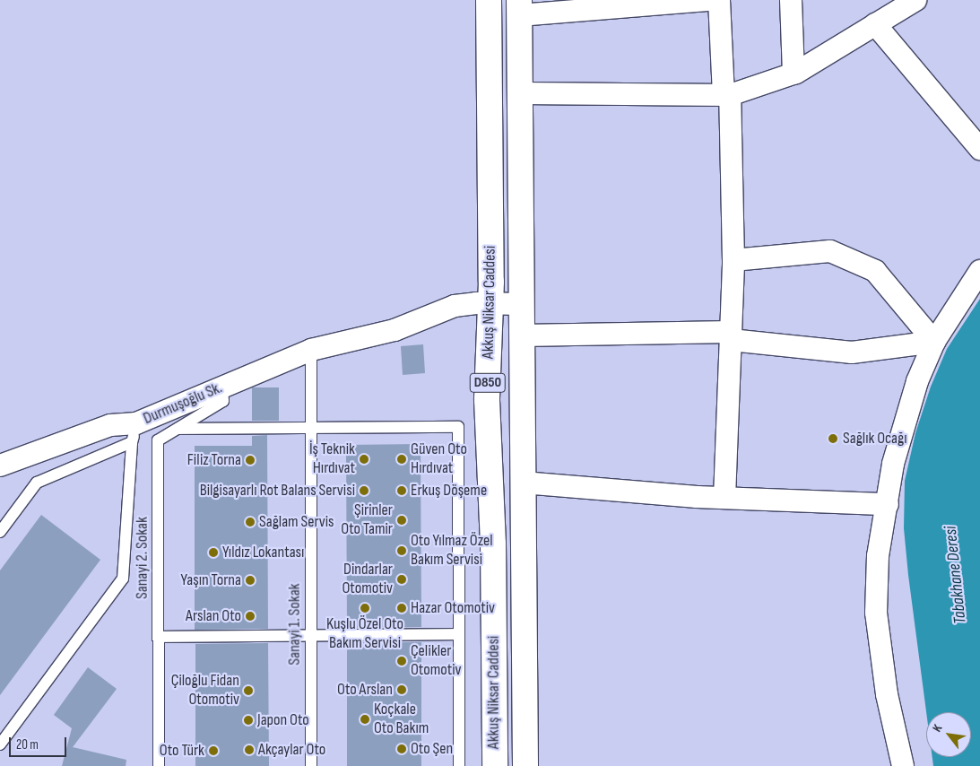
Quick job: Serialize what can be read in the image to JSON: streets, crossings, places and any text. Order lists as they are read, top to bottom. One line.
{"streets":{"main road":["Akkuş Niksar Caddesi","D850"],"street":["Durmuşoğlu Sk."],"lane":["Sanayi 2. Sokak","Sanayi 1. Sokak"]},"crossings":[["Akkuş Niksar Caddesi","Durmuşoğlu Sk."],["Durmuşoğlu Sk.","Sanayi 2. Sokak"],["Durmuşoğlu Sk.","Sanayi 1. Sokak"]],"water":["Tabakhane Deresi"],"places":["Sağlık Ocağı","İş Teknik Hırdıvat","Güven Oto Hırdıvat","Filiz Torna","Bilgisayarlı Rot Balans Servisi","Erkuş Döşeme","Şirinler Oto Tamir","Sağlam Servis","Oto Yılmaz Özel Bakım Servisi","Yıldız Lokantası","Dindarlar Otomotiv","Yaşın Torna","Kuşlu Özel Oto Bakım Servisi","Hazar Otomotiv","Arslan Oto","Çelikler Otomotiv","Oto Arslan","Çiloğlu Fidan Otomotiv","Koçkale Oto Bakım","Japon Oto","Oto Şen","Akçaylar Oto","Oto Türk"],"scale_bar":"20 m","north":"top left"}
